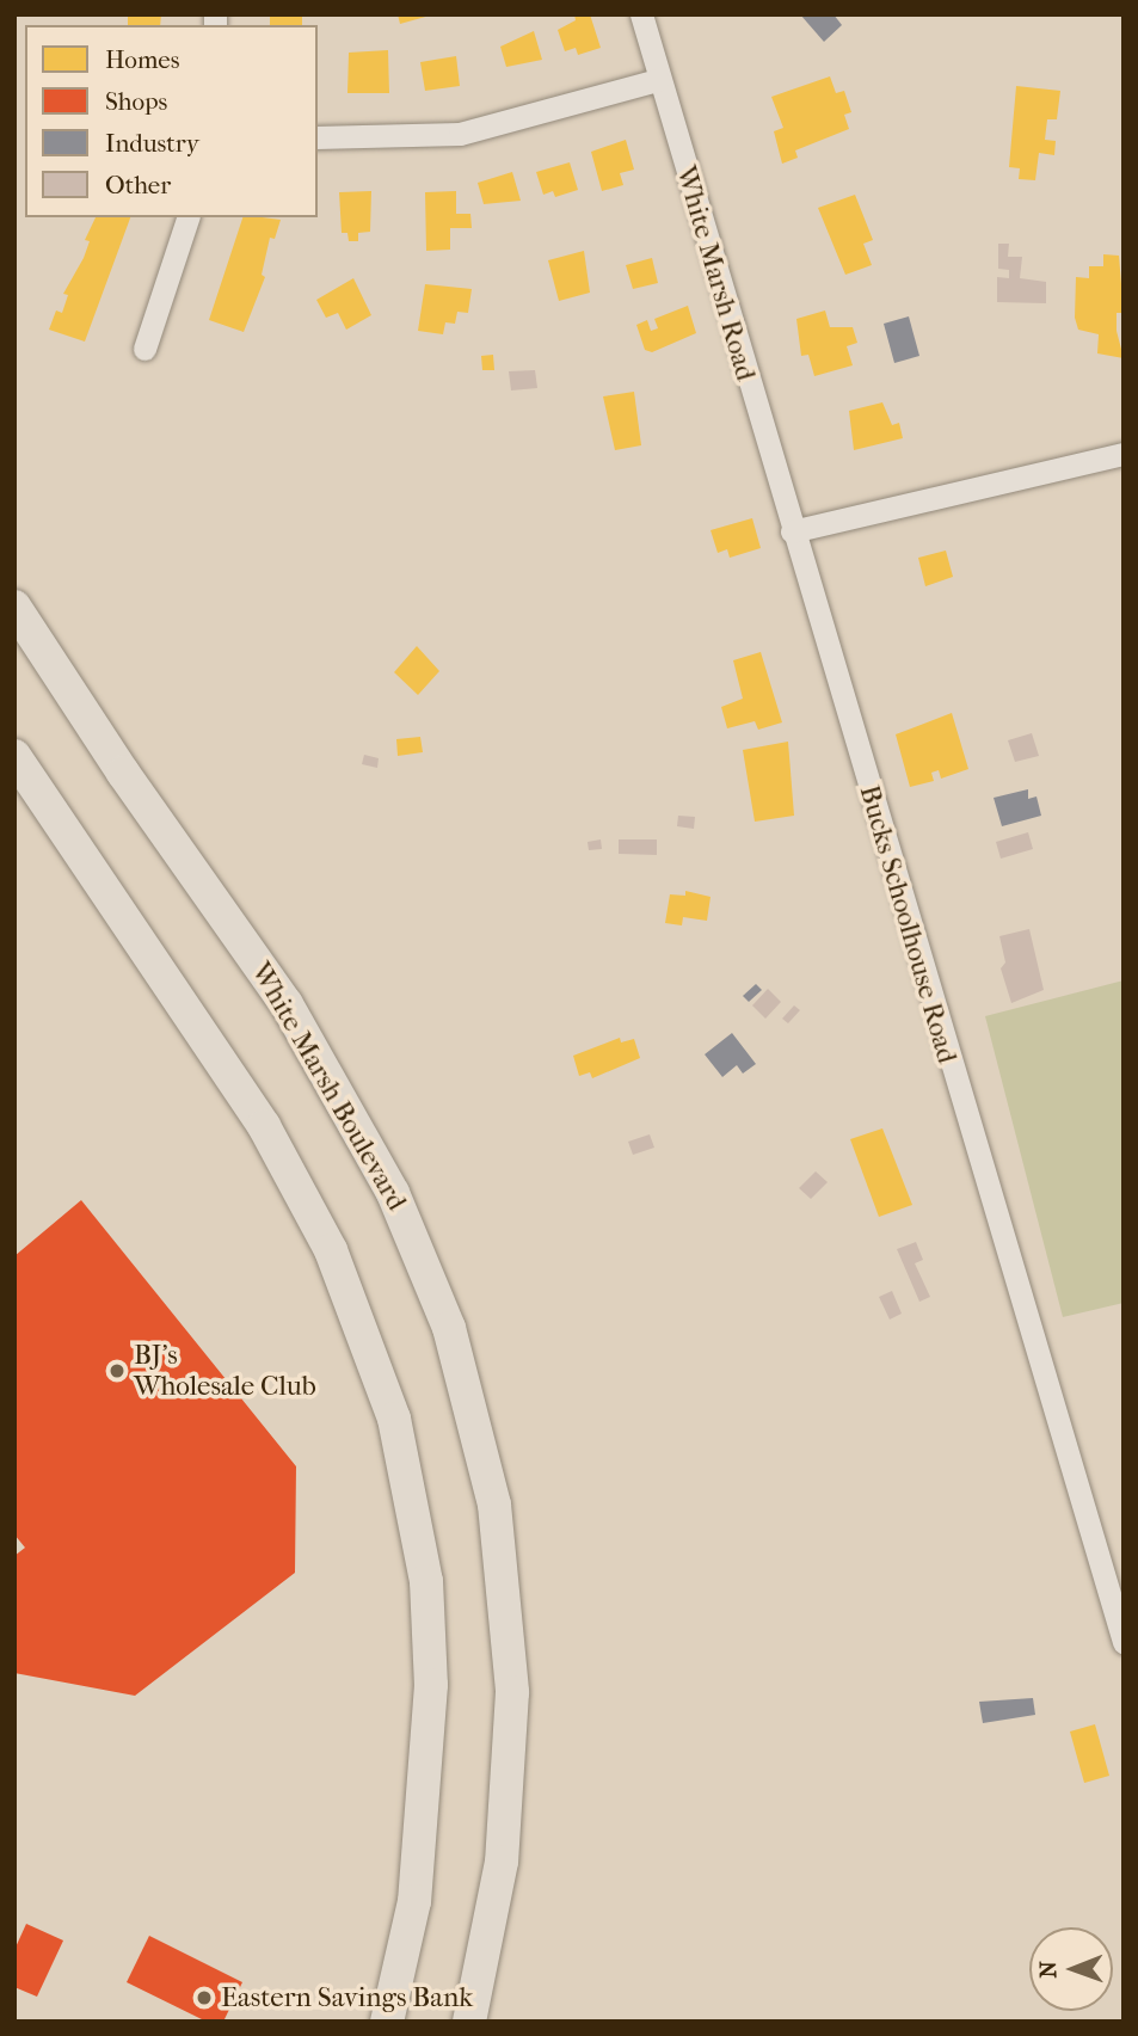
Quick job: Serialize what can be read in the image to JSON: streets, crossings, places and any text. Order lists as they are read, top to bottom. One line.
{"streets":{"highway":["White Marsh Boulevard"],"street":["White Marsh Road","Bucks Schoolhouse Road"]},"crossings":[["White Marsh Road","Bucks Schoolhouse Road"]],"places":["BJ's Wholesale Club","Eastern Savings Bank"],"legend":["Homes","Shops","Industry","Other"],"north":"left"}
